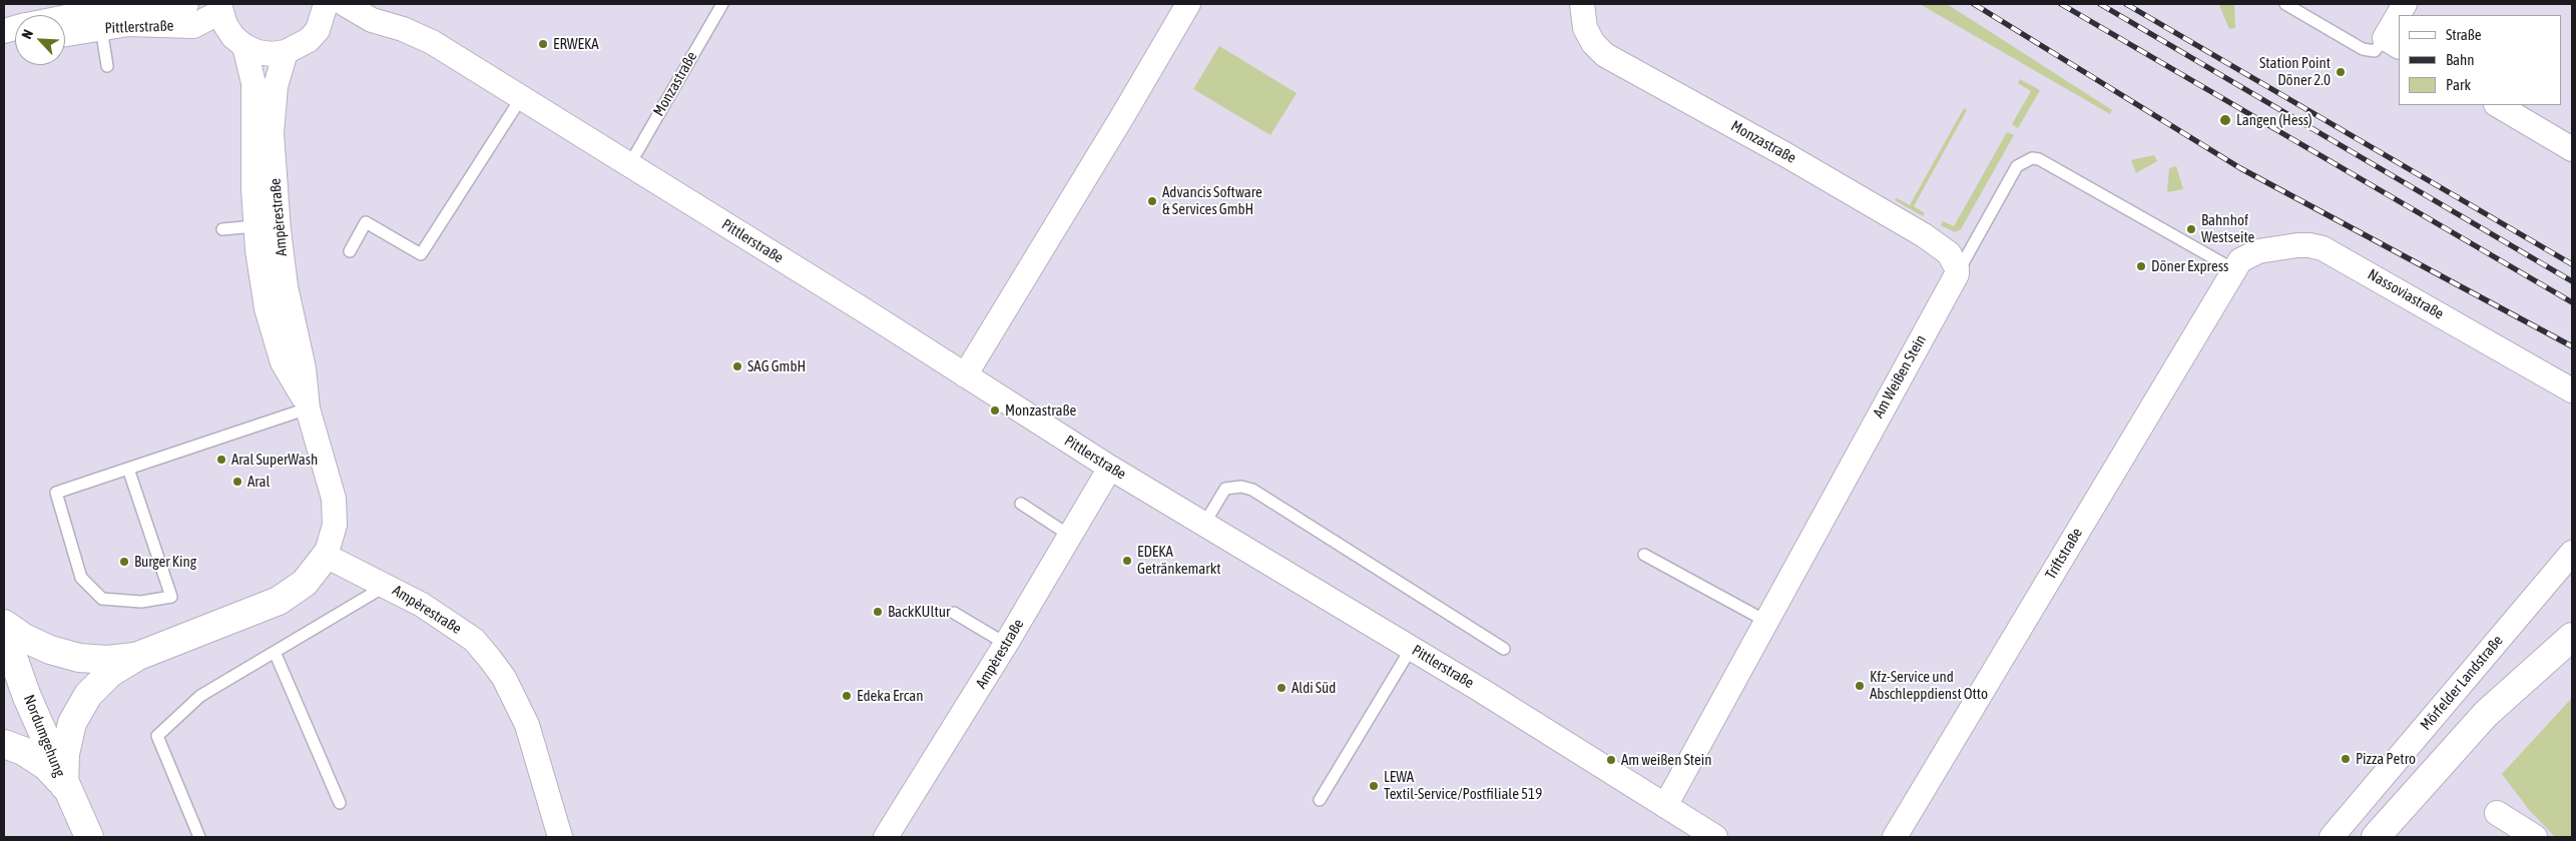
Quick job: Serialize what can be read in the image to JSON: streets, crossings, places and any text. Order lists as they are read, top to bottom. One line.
{"streets":{"main road":["Nordumgehung"],"street":["Pittlerstraße","Monzastraße","Ampèrestraße","Nassoviastraße","Am Weißen Stein","Triftstraße","Mörfelder Landstraße"]},"crossings":[["Pittlerstraße","Monzastraße"],["Pittlerstraße","Ampèrestraße"],["Pittlerstraße","Am Weißen Stein"],["Monzastraße","Am Weißen Stein"],["Nassoviastraße","Am Weißen Stein"],["Nassoviastraße","Triftstraße"],["Am Weißen Stein","Triftstraße"]],"places":["ERWEKA","Station Point Döner 2.0","Langen (Hess)","Advancis Software & Services GmbH","Bahnhof Westseite","Döner Express","SAG GmbH","Monzastraße","Aral SuperWash","Aral","EDEKA Getränkemarkt","Burger King","BackKUltur","Kfz-Service und Abschleppdienst Otto","Aldi Süd","Edeka Ercan","Pizza Petro","Am weißen Stein","LEWA Textil-Service/Postfiliale 519"],"legend":["Straße","Bahn","Park"],"north":"top left"}
